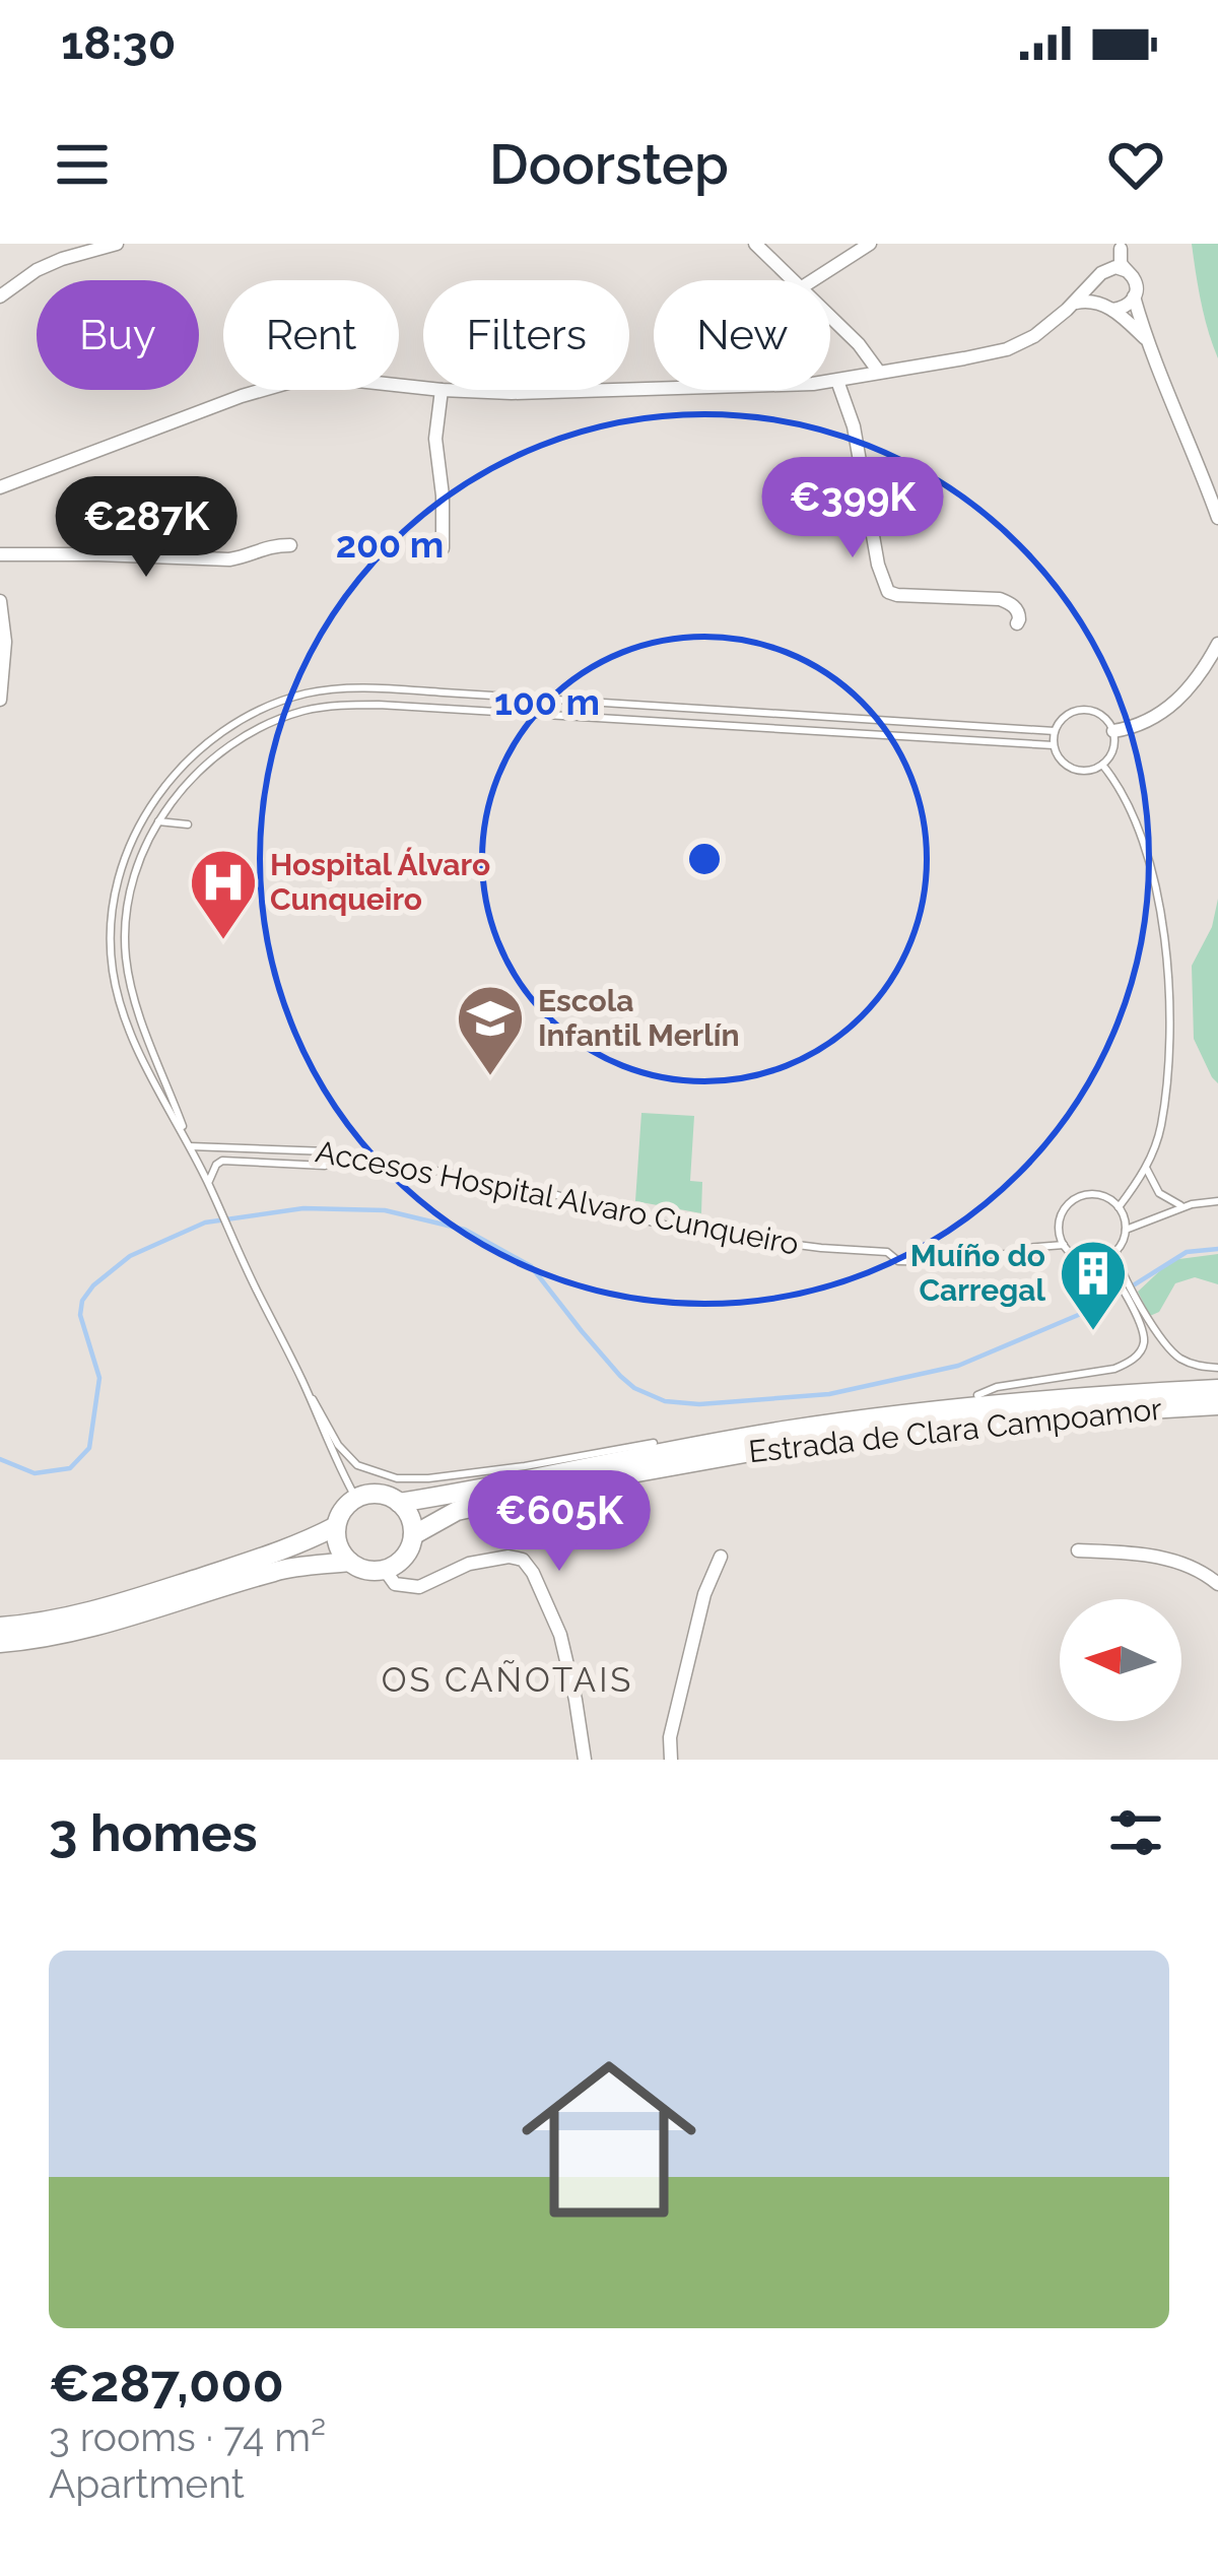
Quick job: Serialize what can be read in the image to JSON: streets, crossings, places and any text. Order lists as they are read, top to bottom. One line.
{"streets":{"main road":["Estrada de Clara Campoamor"],"lane":["Accesos Hospital Alvaro Cunqueiro"]},"districts":["OS CAÑOTAIS"],"places":{"hospital":["Hospital Álvaro Cunqueiro"],"school or university":["Escola Infantil Merlín"],"building":["Muíño do Carregal"]},"north":"left","page":{"status":"18:30","header":"Doorstep","chip":["Buy","Rent","Filters","New"],"price":["€399K","€287K","€605K"],"heading":"3 homes","list":[{"name":"€287,000","note":"3 rooms · 74 m² · Apartment"}]},"rings":["200 m","100 m"]}
